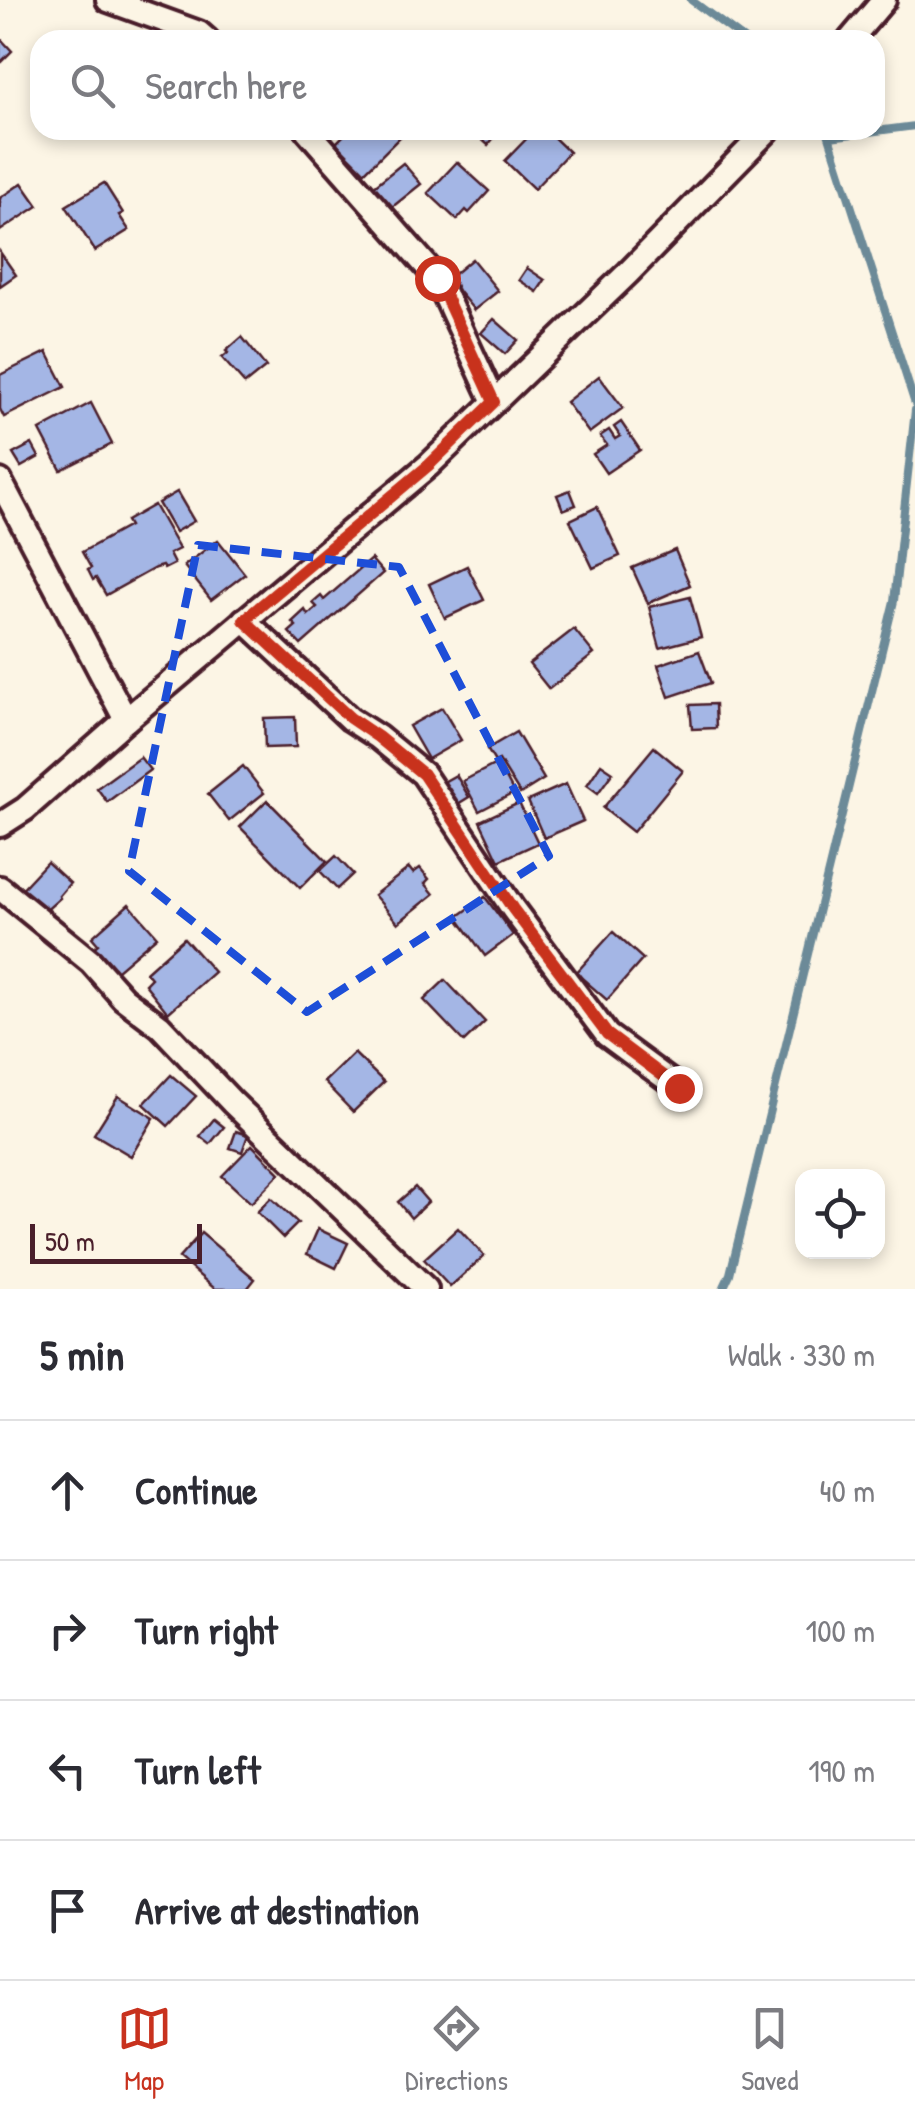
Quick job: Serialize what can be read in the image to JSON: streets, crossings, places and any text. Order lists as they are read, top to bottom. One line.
{"scale_bar":"50 m","page":{"search":"Search here","scale":"50 m","heading":["5 min","Walk · 330 m"],"list":[["Continue","40 m"],["Turn right","100 m"],["Turn left","190 m"],"Arrive at destination"],"nav":["Map","Directions","Saved"]}}
